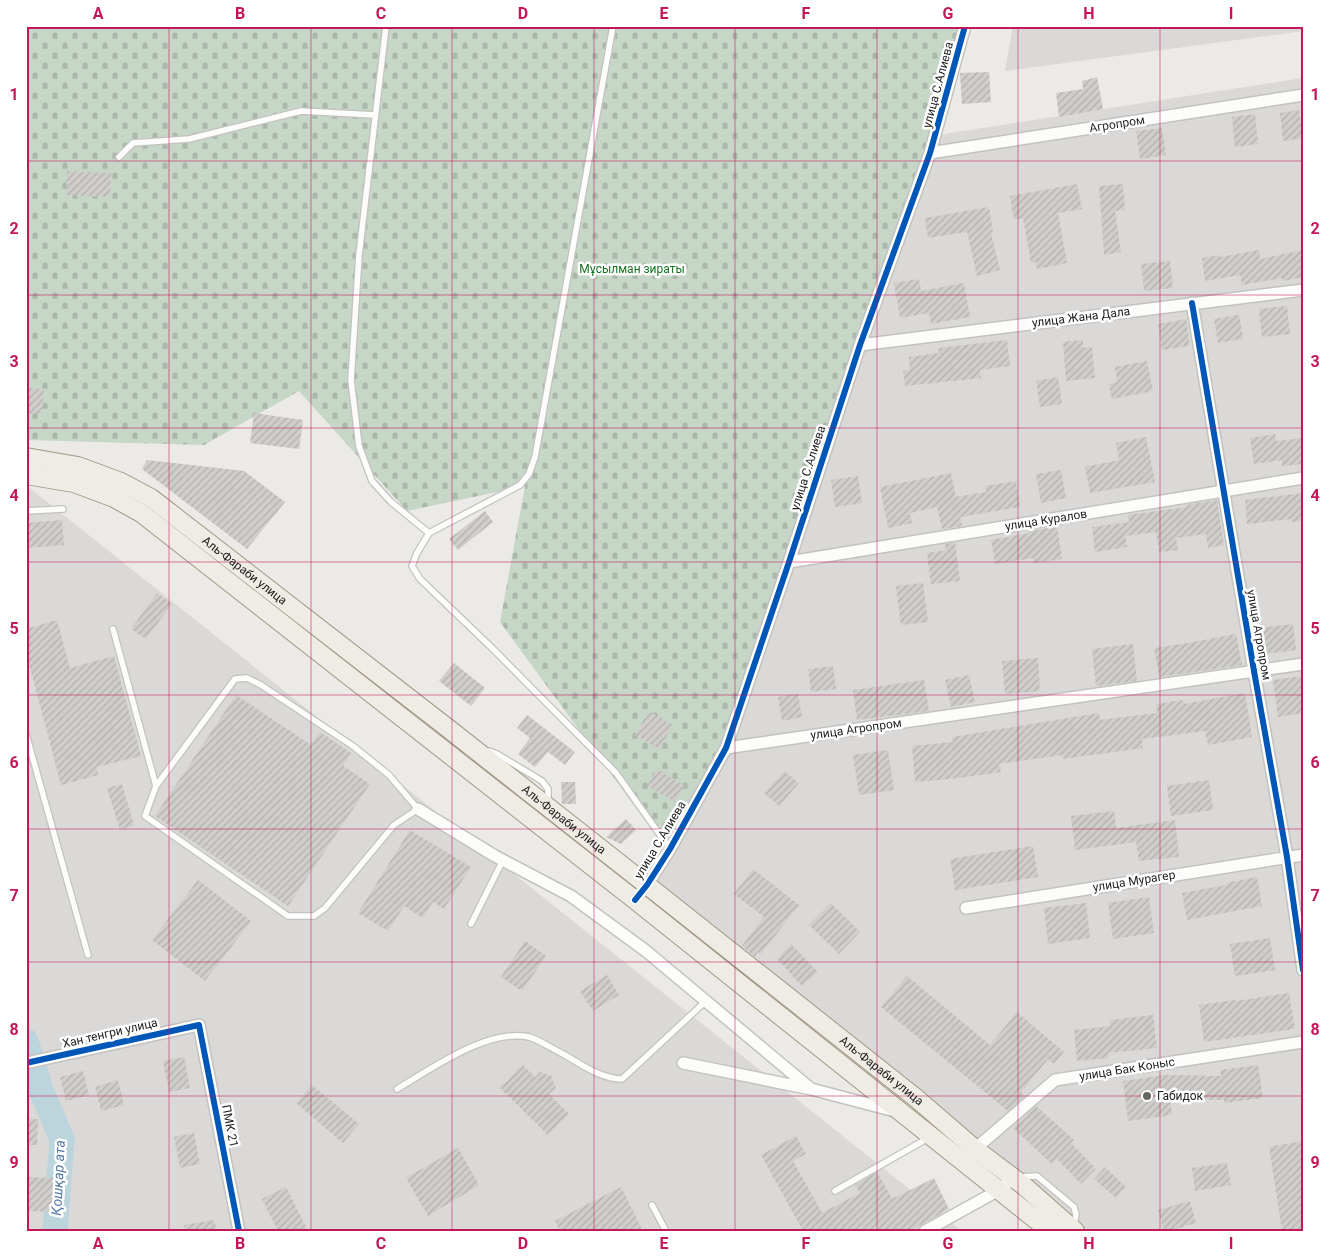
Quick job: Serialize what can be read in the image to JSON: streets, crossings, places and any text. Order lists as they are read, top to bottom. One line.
{"streets":{"main road":["Аль-Фараби улица"],"street":["улица С.Алиева","Агропром","улица Жана Дала","улица Куралов","улица Агропром","улица Мурагер","Хан тенгри улица","улица Бак Коныс","ПМК 21"]},"crossings":[["улица С.Алиева","Агропром"],["улица С.Алиева","улица Жана Дала"],["улица С.Алиева","улица Куралов"],["улица С.Алиева","Аль-Фараби улица"],["улица С.Алиева","улица Агропром"],["улица Жана Дала","улица Агропром"],["улица Куралов","улица Агропром"],["Аль-Фараби улица","улица Бак Коныс"],["улица Агропром","улица Мурагер"],["Хан тенгри улица","ПМК 21"]],"water":["Қошқар ата"],"parks":["Мұсылман зираты"],"places":["Габидок"],"grid":{"columns":["A","B","C","D","E","F","G","H","I"],"rows":["1","2","3","4","5","6","7","8","9"]}}
